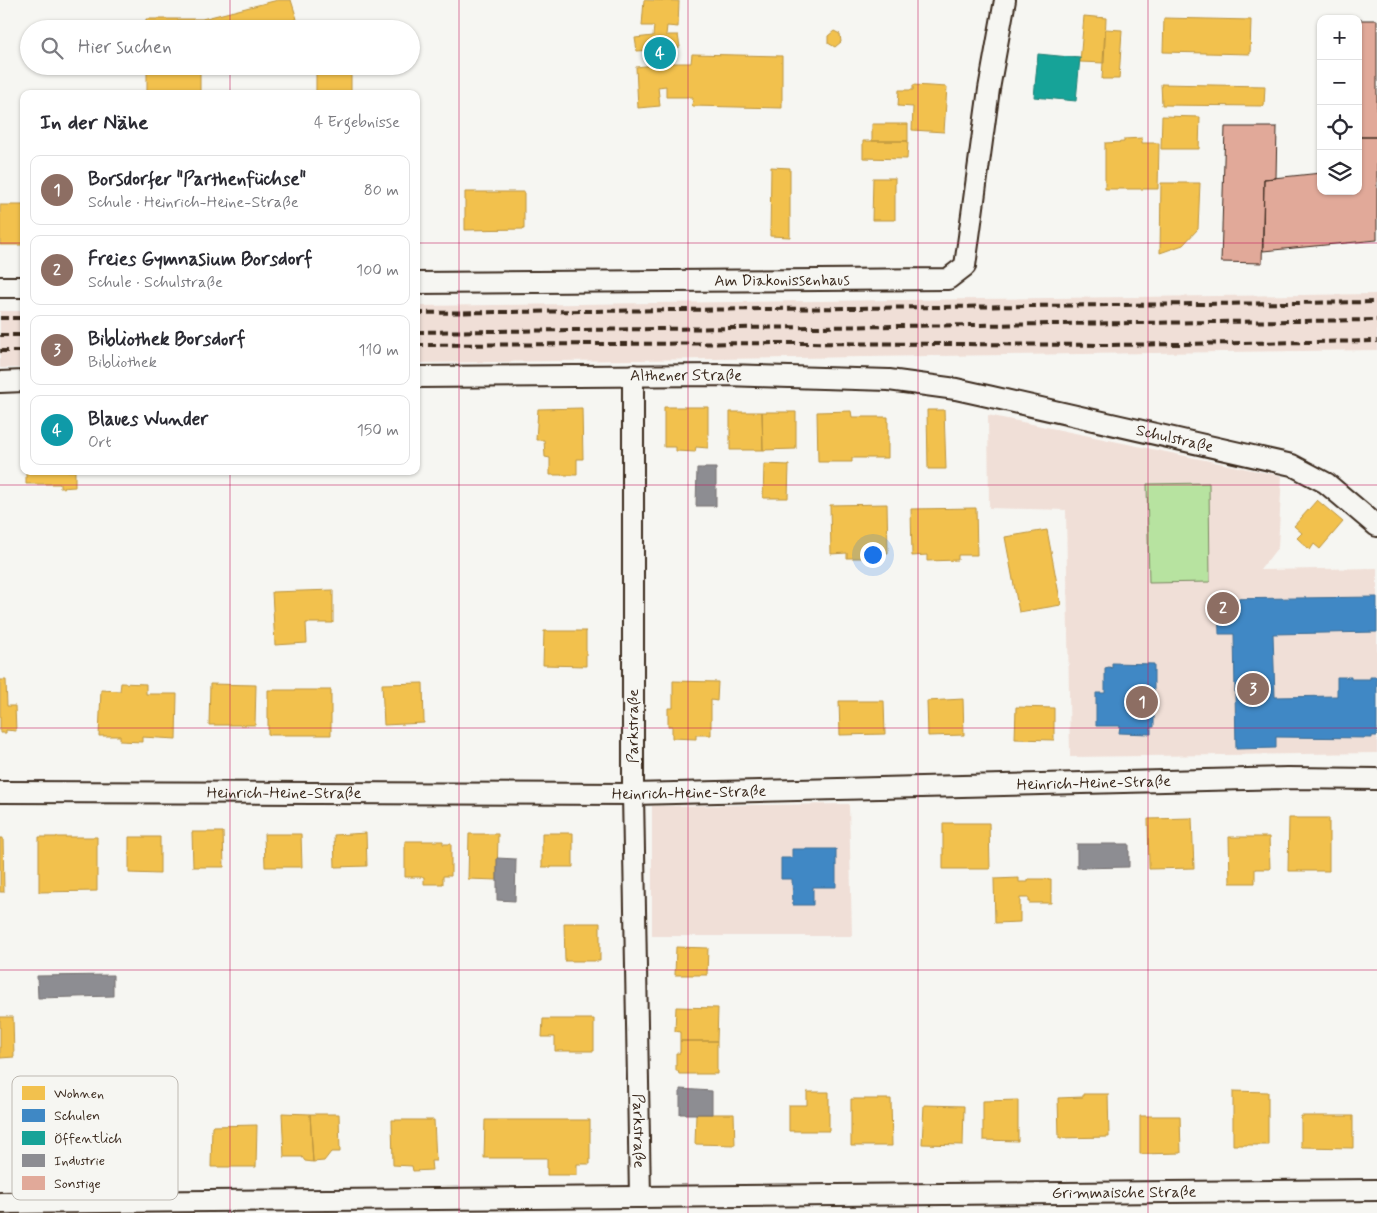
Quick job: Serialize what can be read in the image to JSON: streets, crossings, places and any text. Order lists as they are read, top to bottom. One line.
{"streets":{"street":["Am Diakonissenhaus","Althener Straße","Schulstraße","Parkstraße","Heinrich-Heine-Straße","Grimmaische Straße"]},"crossings":[["Althener Straße","Schulstraße"],["Althener Straße","Parkstraße"],["Parkstraße","Heinrich-Heine-Straße"],["Parkstraße","Grimmaische Straße"]],"legend":["Wohnen","Schulen","Öffentlich","Industrie","Sonstige"],"page":{"map_buttons":["+","−"],"search":"Hier suchen","pins":["4","2","3","1"],"heading":["In der Nähe","4 Ergebnisse"],"list":[{"mark":"1","name":"Borsdorfer \"Parthenfüchse\"","note":"Schule · Heinrich-Heine-Straße","value":"80 m"},{"mark":"2","name":"Freies Gymnasium Borsdorf","note":"Schule · Schulstraße","value":"100 m"},{"mark":"3","name":"Bibliothek Borsdorf","note":"Bibliothek","value":"110 m"},{"mark":"4","name":"Blaues Wunder","note":"Ort","value":"150 m"}]}}
